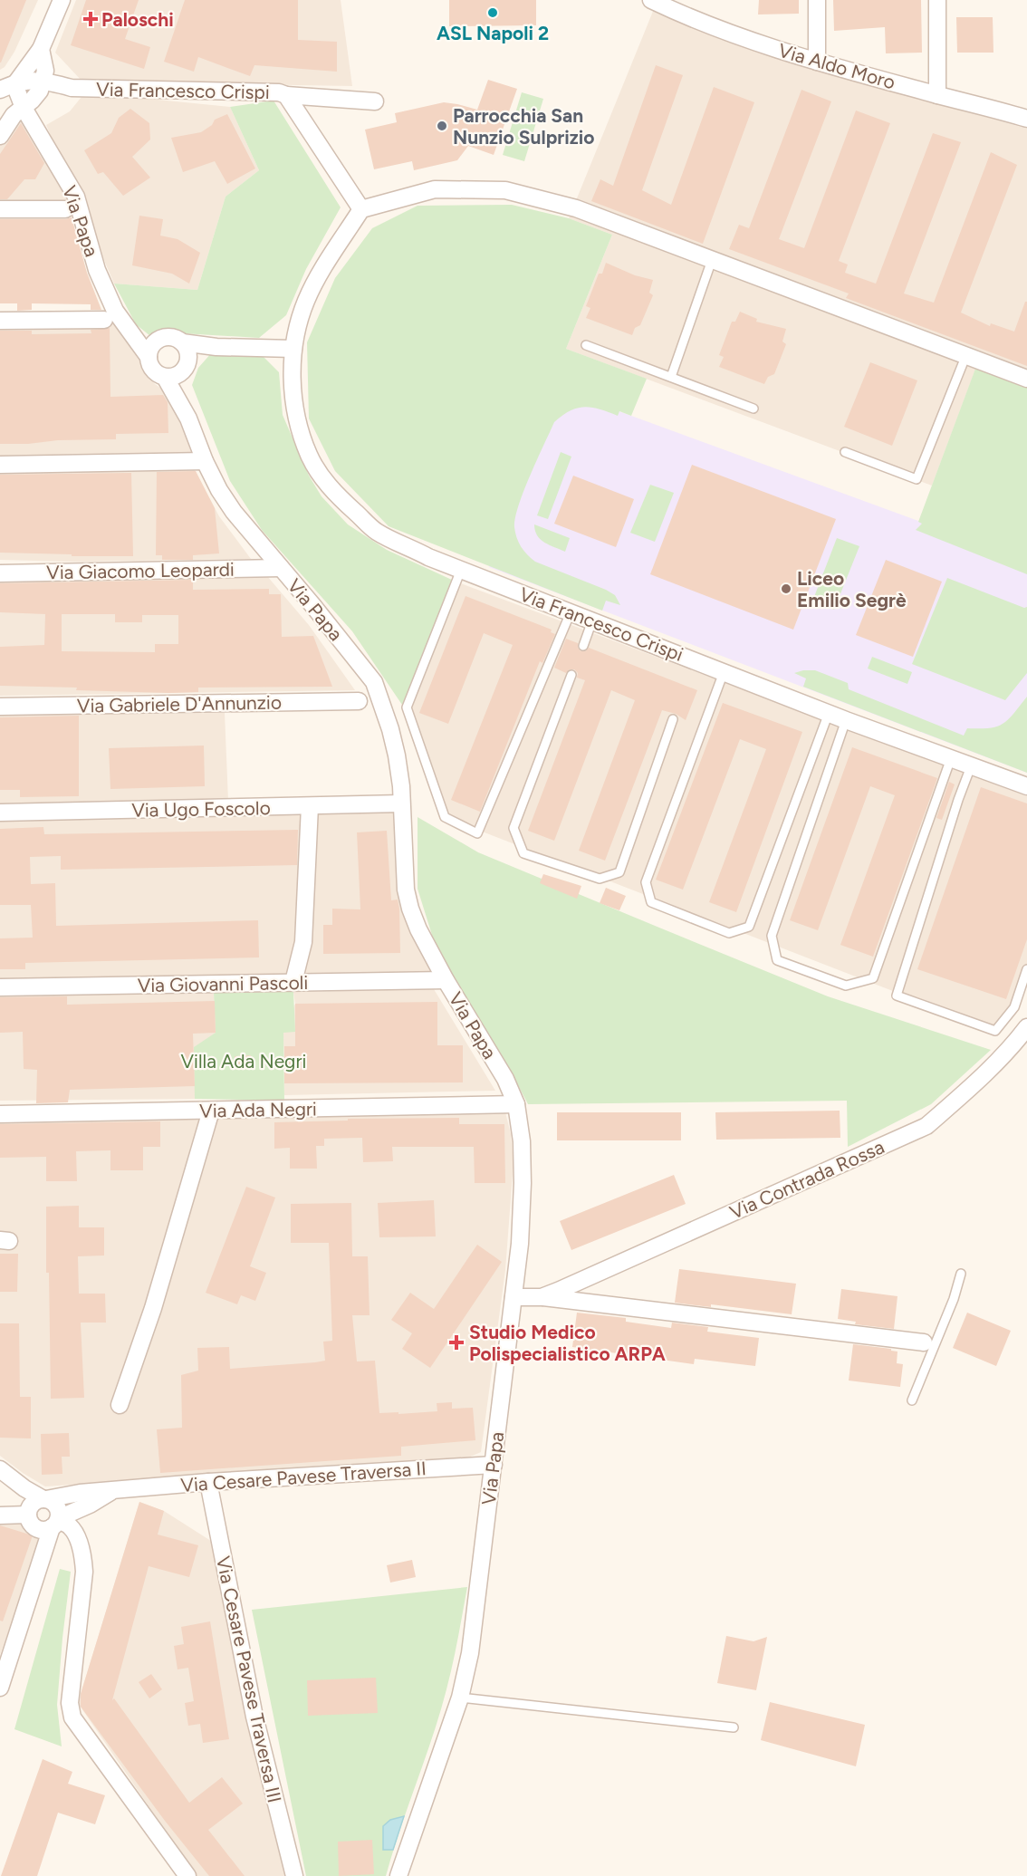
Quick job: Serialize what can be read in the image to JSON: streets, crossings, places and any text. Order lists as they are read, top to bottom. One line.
{"streets":{"street":["Via Aldo Moro","Via Francesco Crispi","Via Papa","Via Giacomo Leopardi","Via Gabriele D'Annunzio","Via Ugo Foscolo","Via Giovanni Pascoli","Via Ada Negri","Via Contrada Rossa","Via Cesare Pavese Traversa II","Via Cesare Pavese Traversa III"]},"crossings":[["Via Francesco Crispi","Via Papa"],["Via Papa","Via Giacomo Leopardi"],["Via Papa","Via Ugo Foscolo"],["Via Papa","Via Giovanni Pascoli"],["Via Papa","Via Ada Negri"],["Via Papa","Via Contrada Rossa"],["Via Papa","Via Cesare Pavese Traversa II"],["Via Cesare Pavese Traversa II","Via Cesare Pavese Traversa III"]],"parks":["Villa Ada Negri"],"places":{"other":["ASL Napoli 2","Parrocchia San Nunzio Sulprizio","Liceo Emilio Segrè"],"health":["Paloschi","Studio Medico Polispecialistico ARPA"]}}
